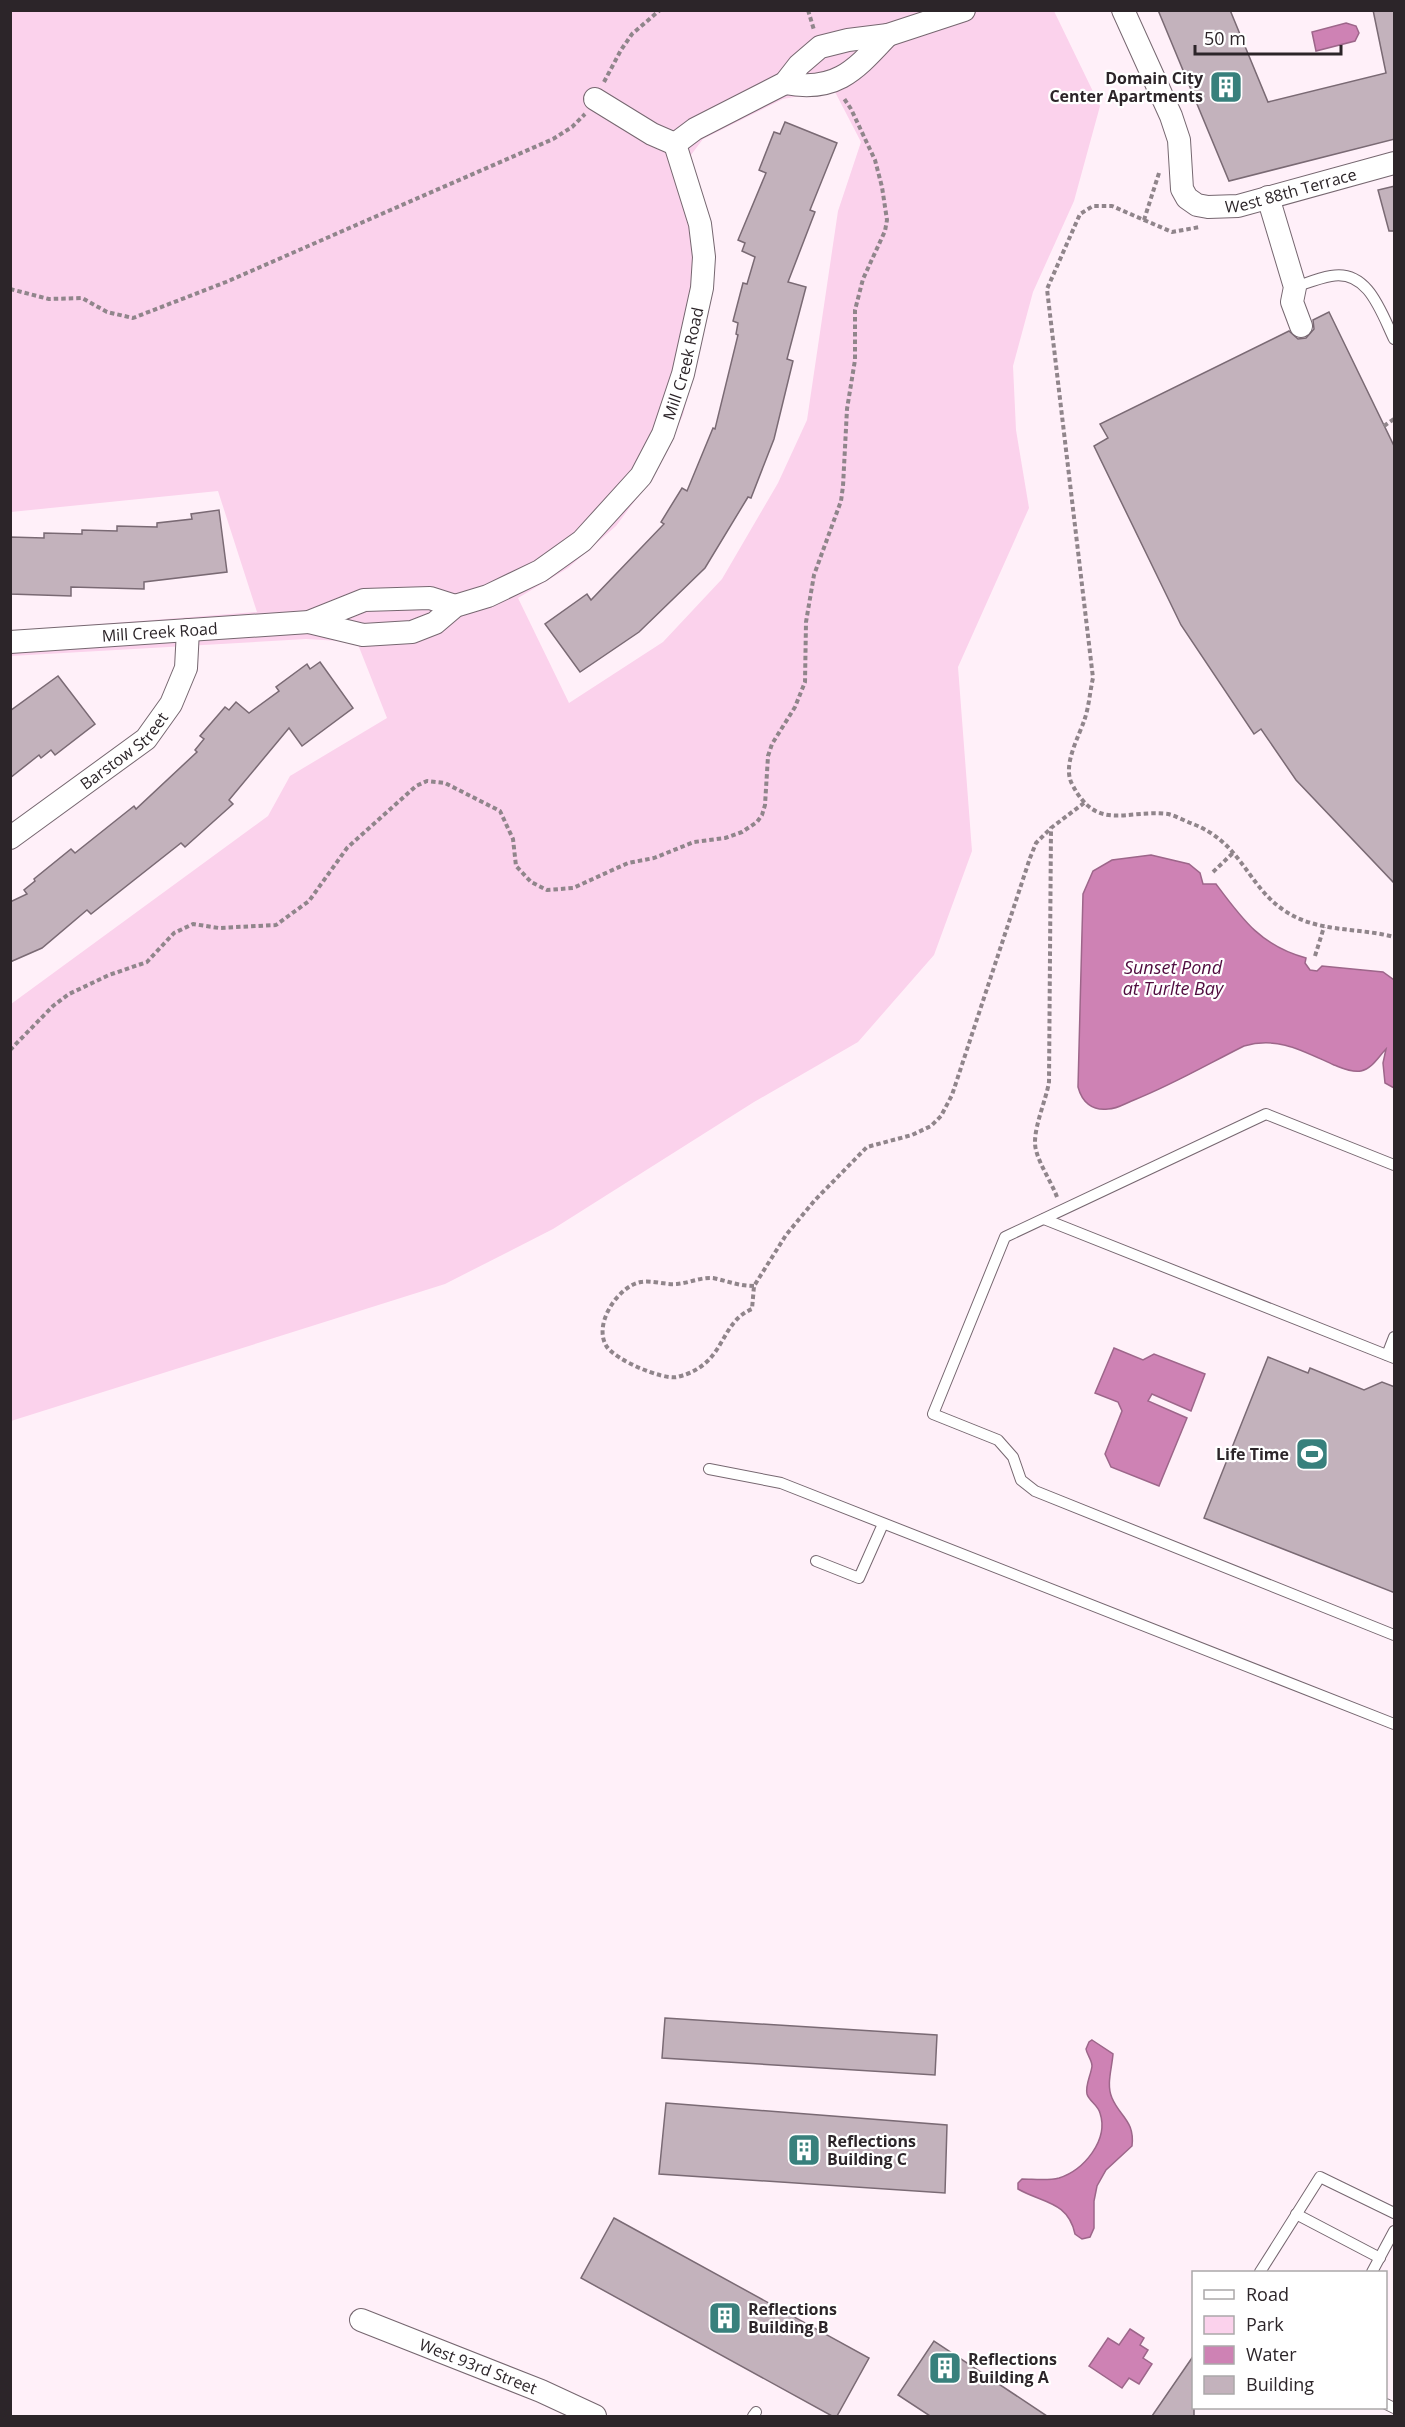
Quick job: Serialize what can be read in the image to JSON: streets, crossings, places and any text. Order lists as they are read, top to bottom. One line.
{"streets":{"street":["West 88th Terrace","Mill Creek Road","Barstow Street","West 93rd Street"]},"crossings":[["Mill Creek Road","Barstow Street"]],"water":["Sunset Pond at Turlte Bay"],"places":{"building":["Domain City Center Apartments","Reflections Building C","Reflections Building B","Reflections Building A"],"sports":["Life Time"]},"legend":["Road","Park","Water","Building"],"scale_bar":"50 m"}
